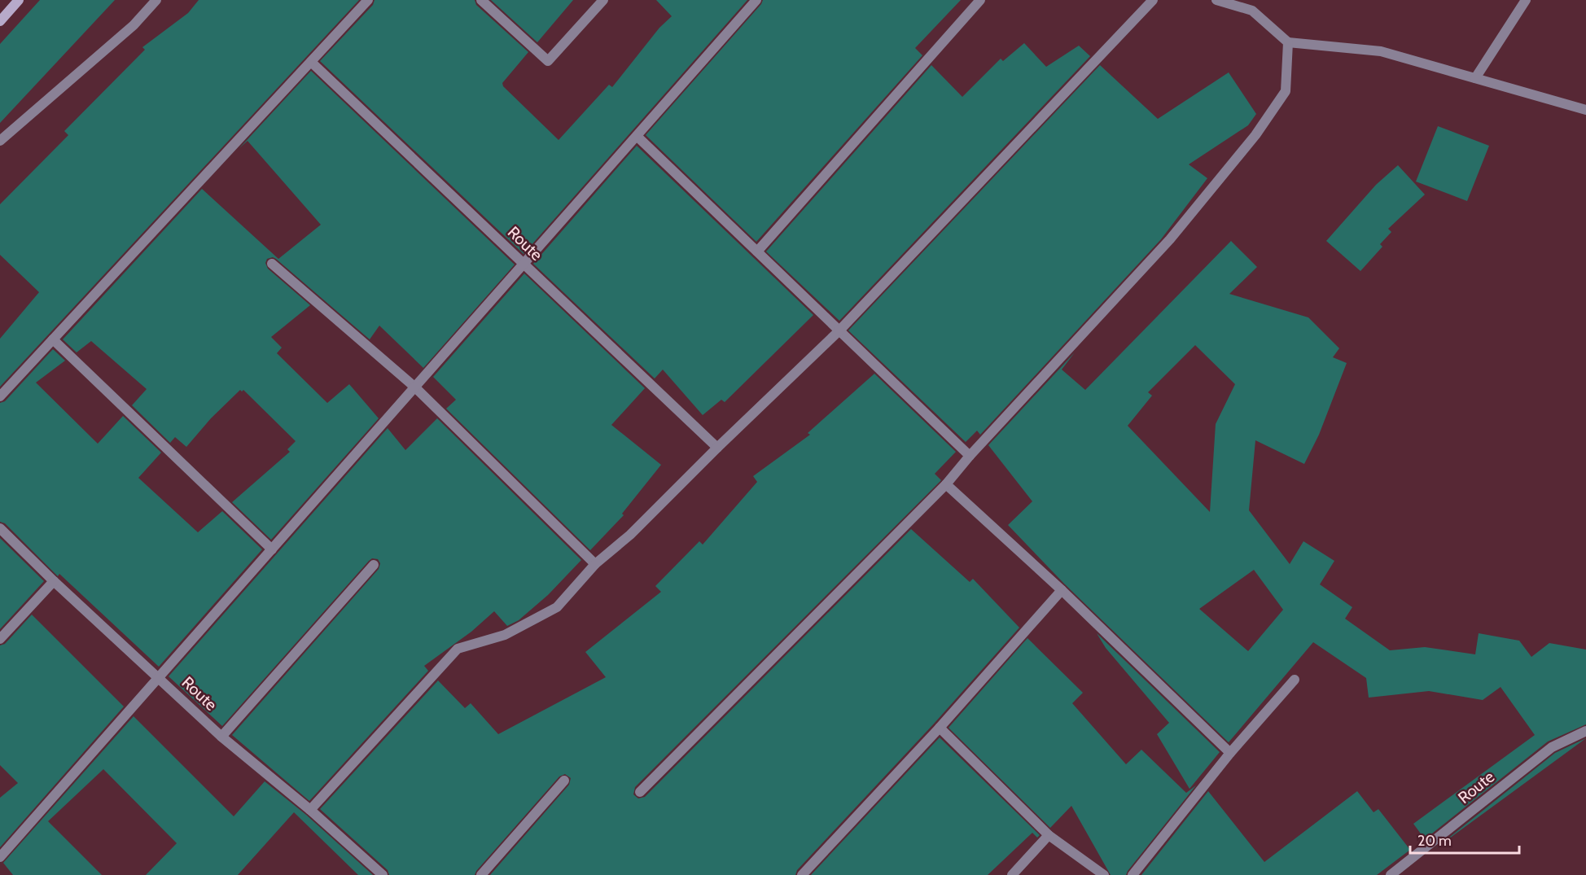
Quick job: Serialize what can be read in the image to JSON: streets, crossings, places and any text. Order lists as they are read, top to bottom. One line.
{"streets":{"street":["Route"]},"scale_bar":"20 m"}
